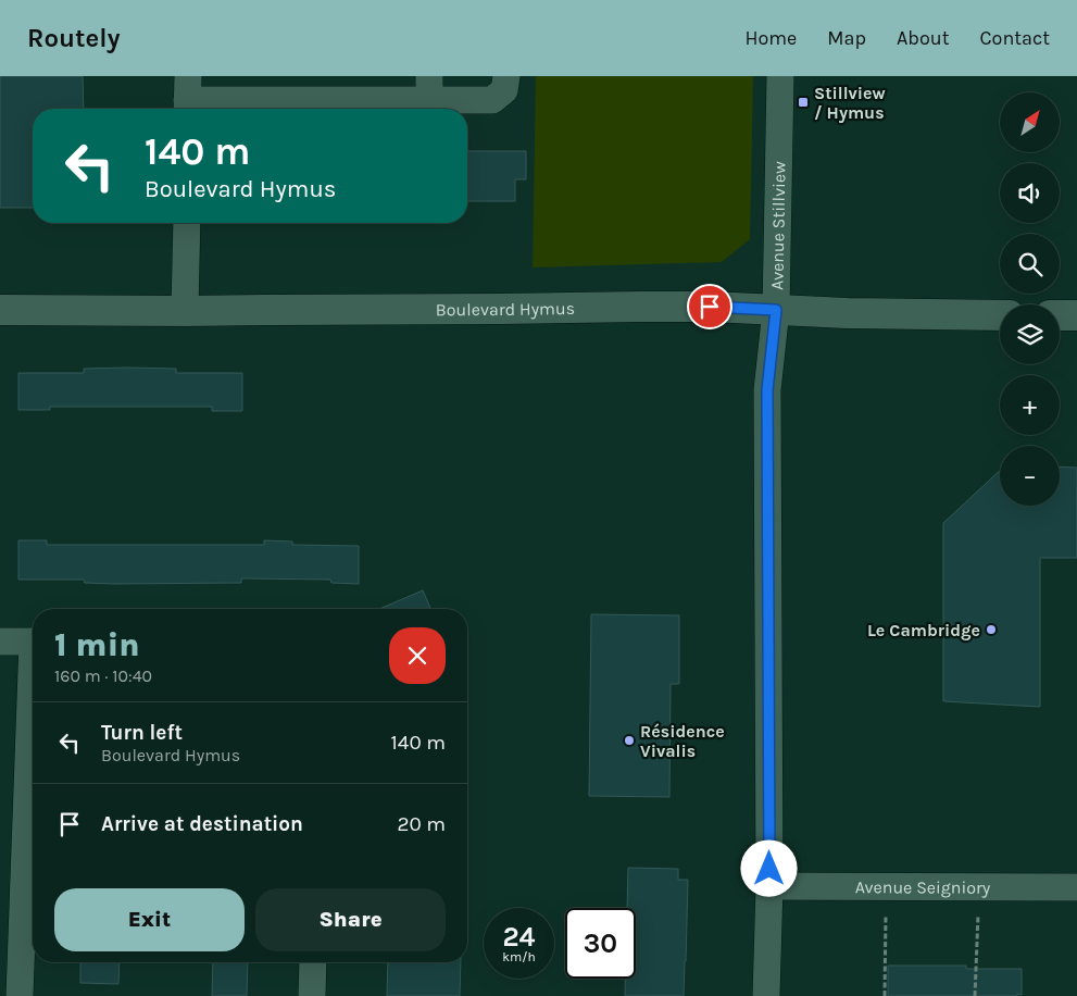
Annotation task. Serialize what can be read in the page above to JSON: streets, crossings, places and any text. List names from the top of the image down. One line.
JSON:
{"streets":{"street":["Avenue Stillview","Boulevard Hymus","Avenue Seigniory"]},"crossings":[["Avenue Stillview","Boulevard Hymus"],["Avenue Stillview","Avenue Seigniory"]],"places":{"transit":["Stillview / Hymus"],"other":["Le Cambridge","Résidence Vivalis"]},"north":"top right","page":{"header":"Routely","nav":["Home","Map","About","Contact"],"map_buttons":["+","−"],"turn":["140 m","Boulevard Hymus"],"heading":["1 min","160 m · 10:40"],"list":[{"name":"Turn left","note":"Boulevard Hymus","value":"140 m"},{"name":"Arrive at destination","value":"20 m"}],"buttons":["Exit","Share"],"speed":"24 km/h","limit":"30"}}
